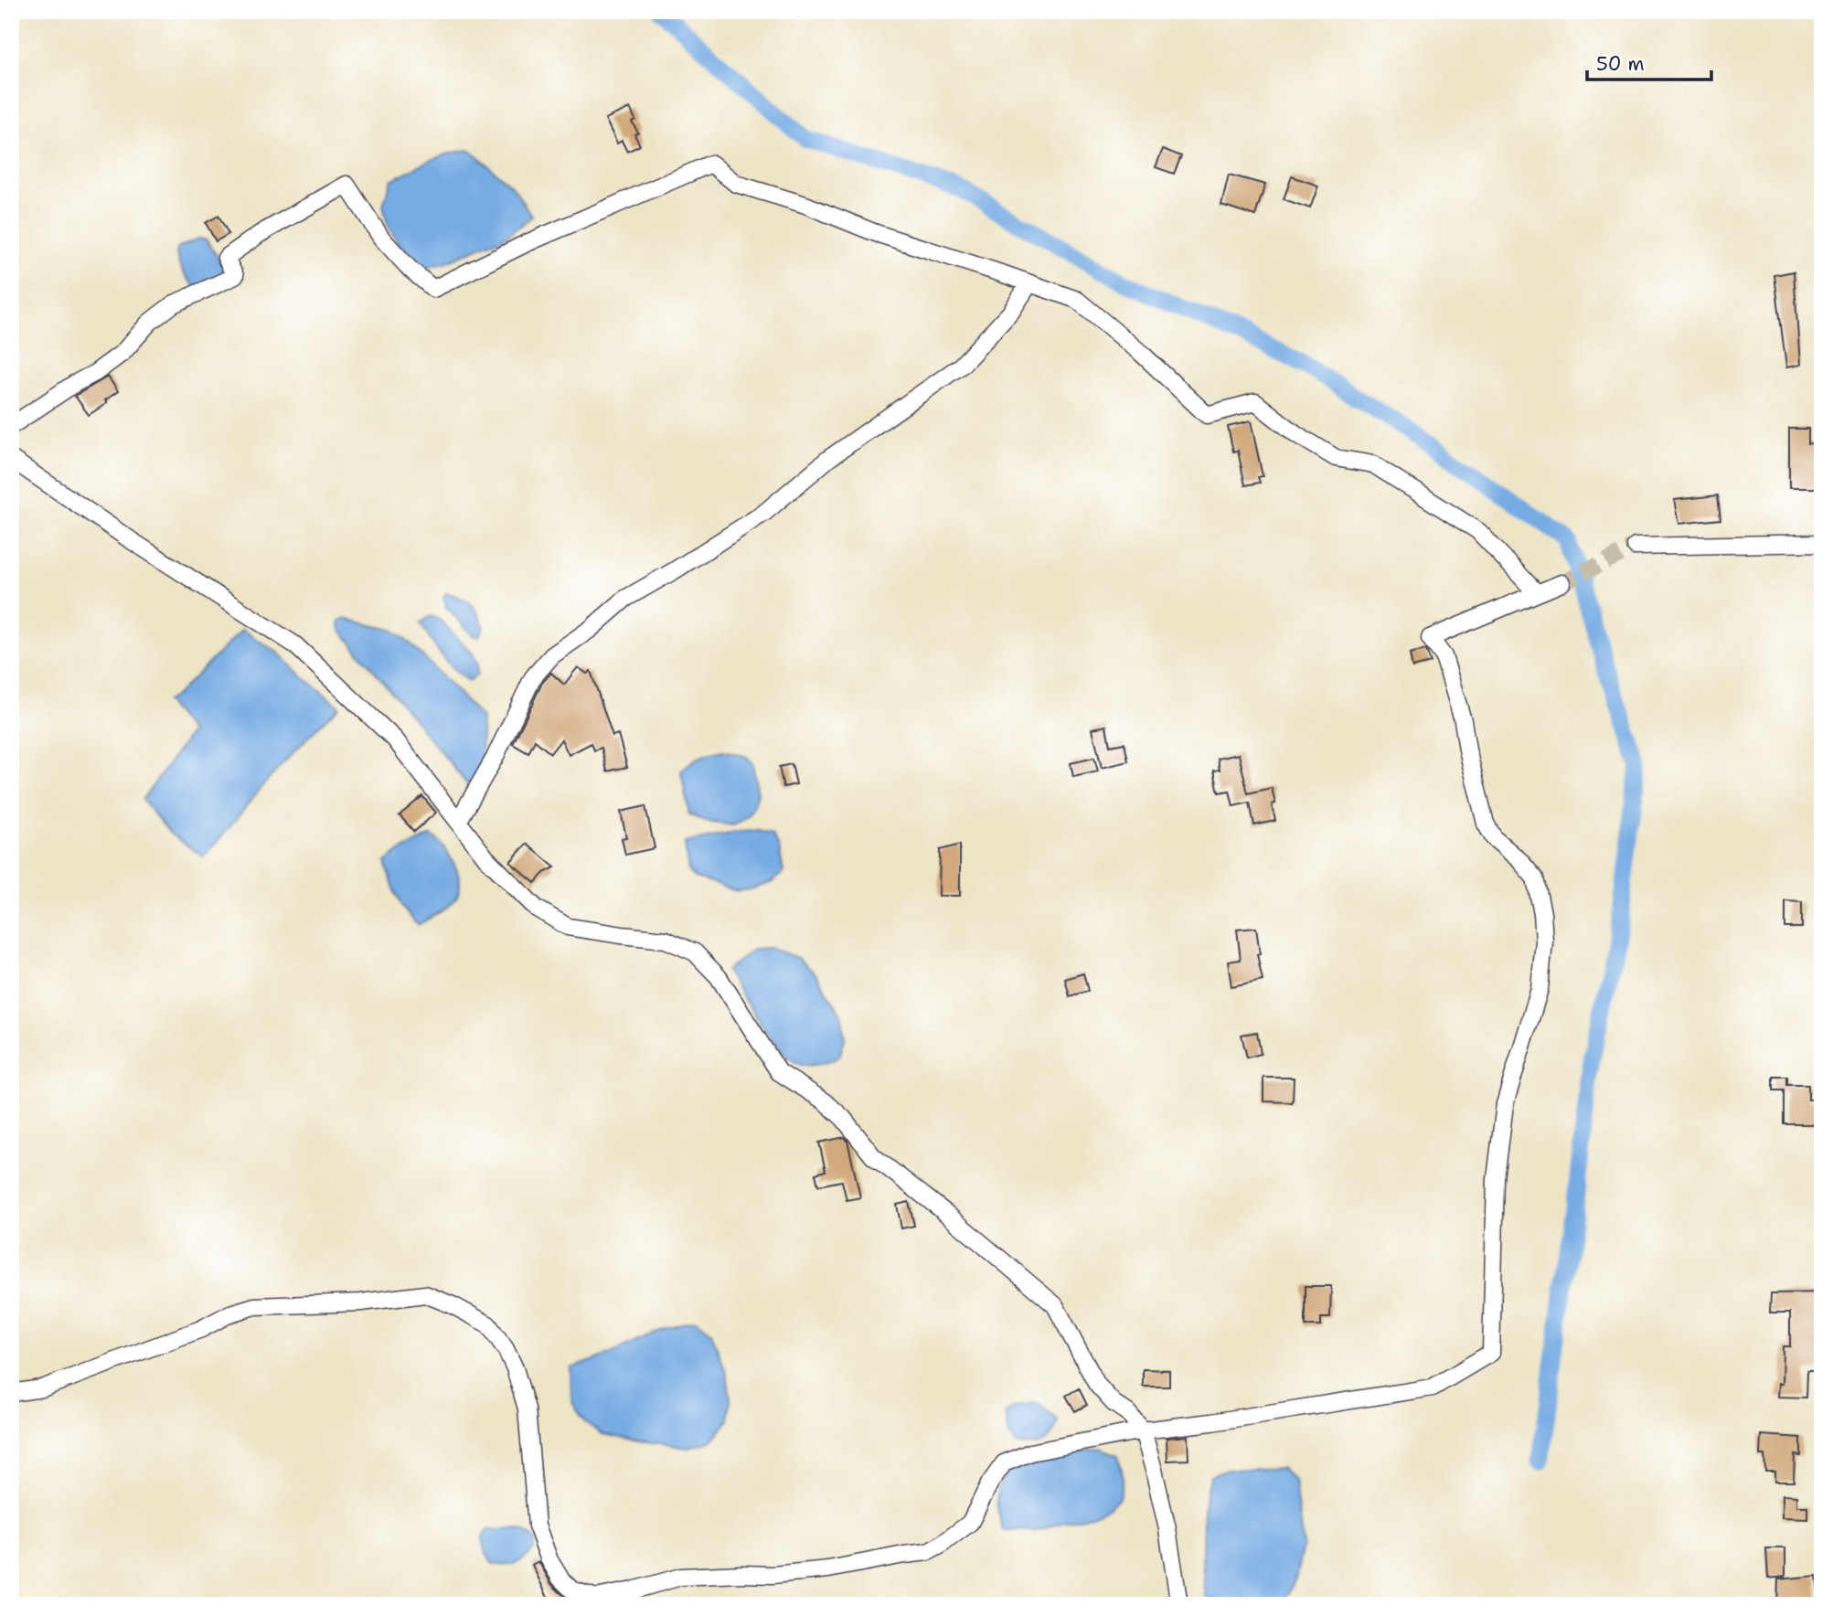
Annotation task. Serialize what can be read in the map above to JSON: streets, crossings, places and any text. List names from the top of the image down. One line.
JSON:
{"scale_bar":"50 m"}
